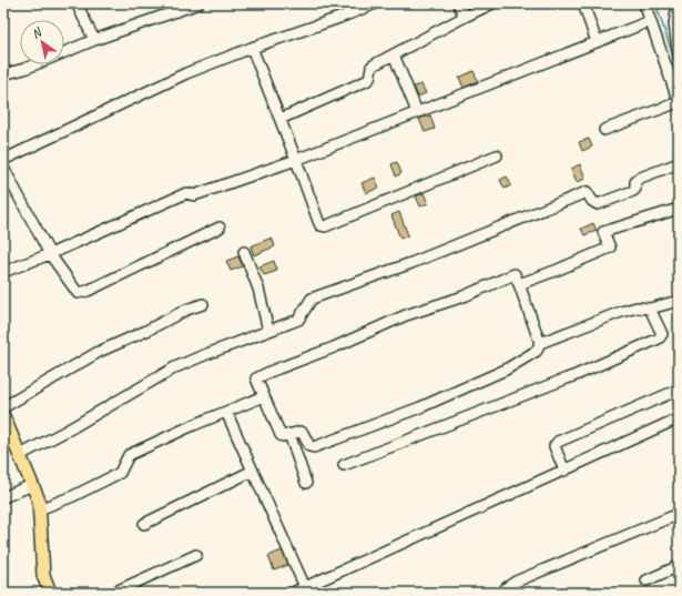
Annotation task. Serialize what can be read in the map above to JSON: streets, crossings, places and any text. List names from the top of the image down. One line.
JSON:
{"north":"top left"}
